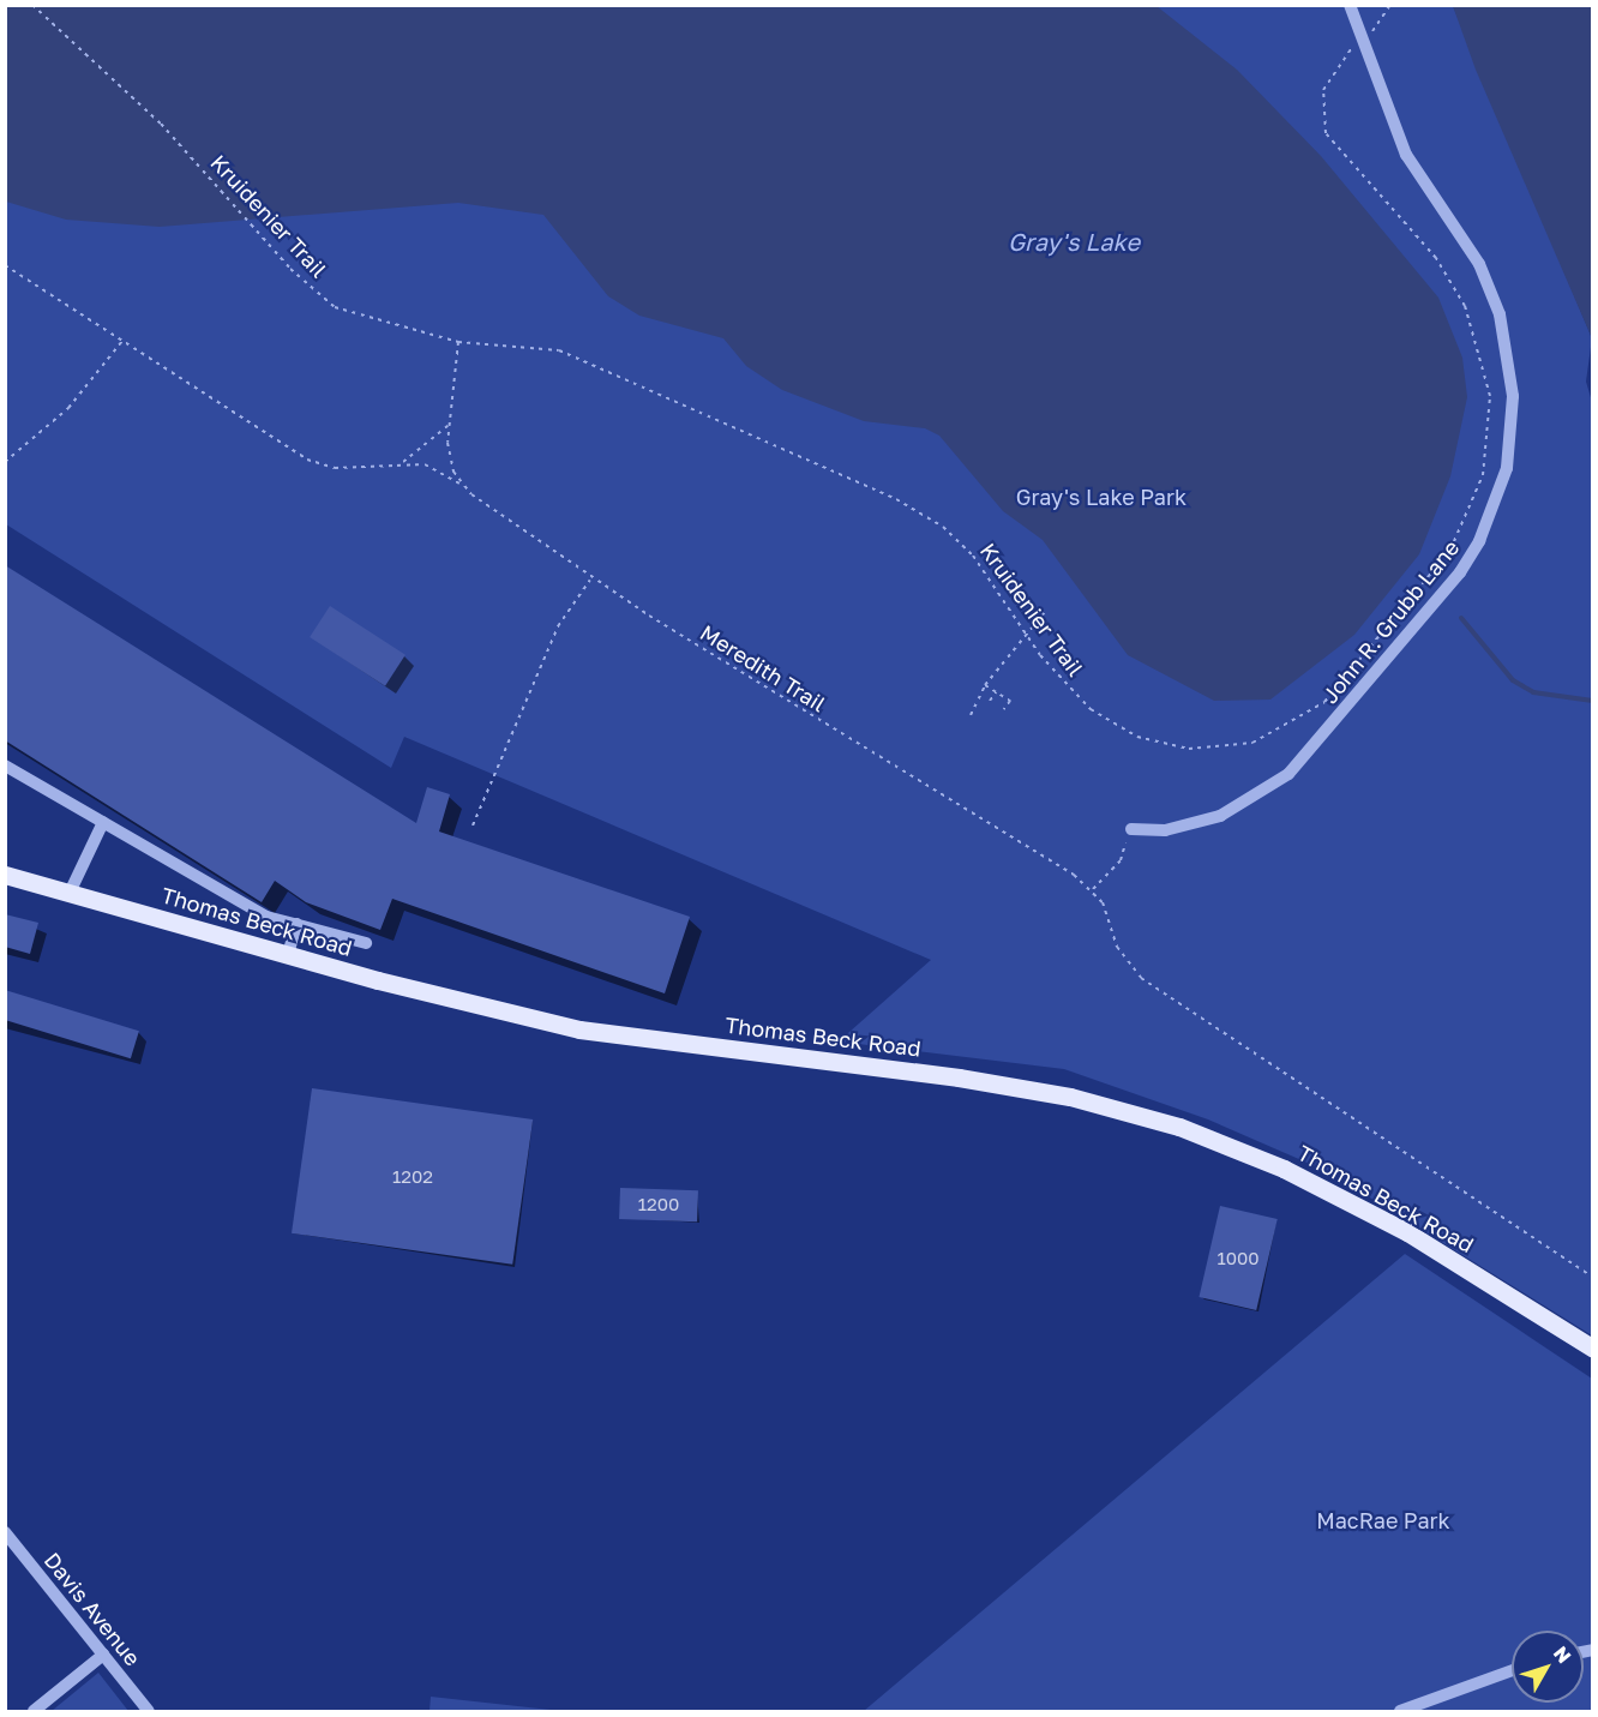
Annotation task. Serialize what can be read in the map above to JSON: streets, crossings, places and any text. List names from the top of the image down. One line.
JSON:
{"streets":{"main road":["Thomas Beck Road"],"street":["John R. Grubb Lane","Davis Avenue"],"path":["Kruidenier Trail","Meredith Trail"]},"crossings":[["Kruidenier Trail","John R. Grubb Lane"]],"water":["Gray's Lake"],"parks":["Gray's Lake Park","MacRae Park"],"house_numbers":["1202","1200","1000"],"north":"top right"}
